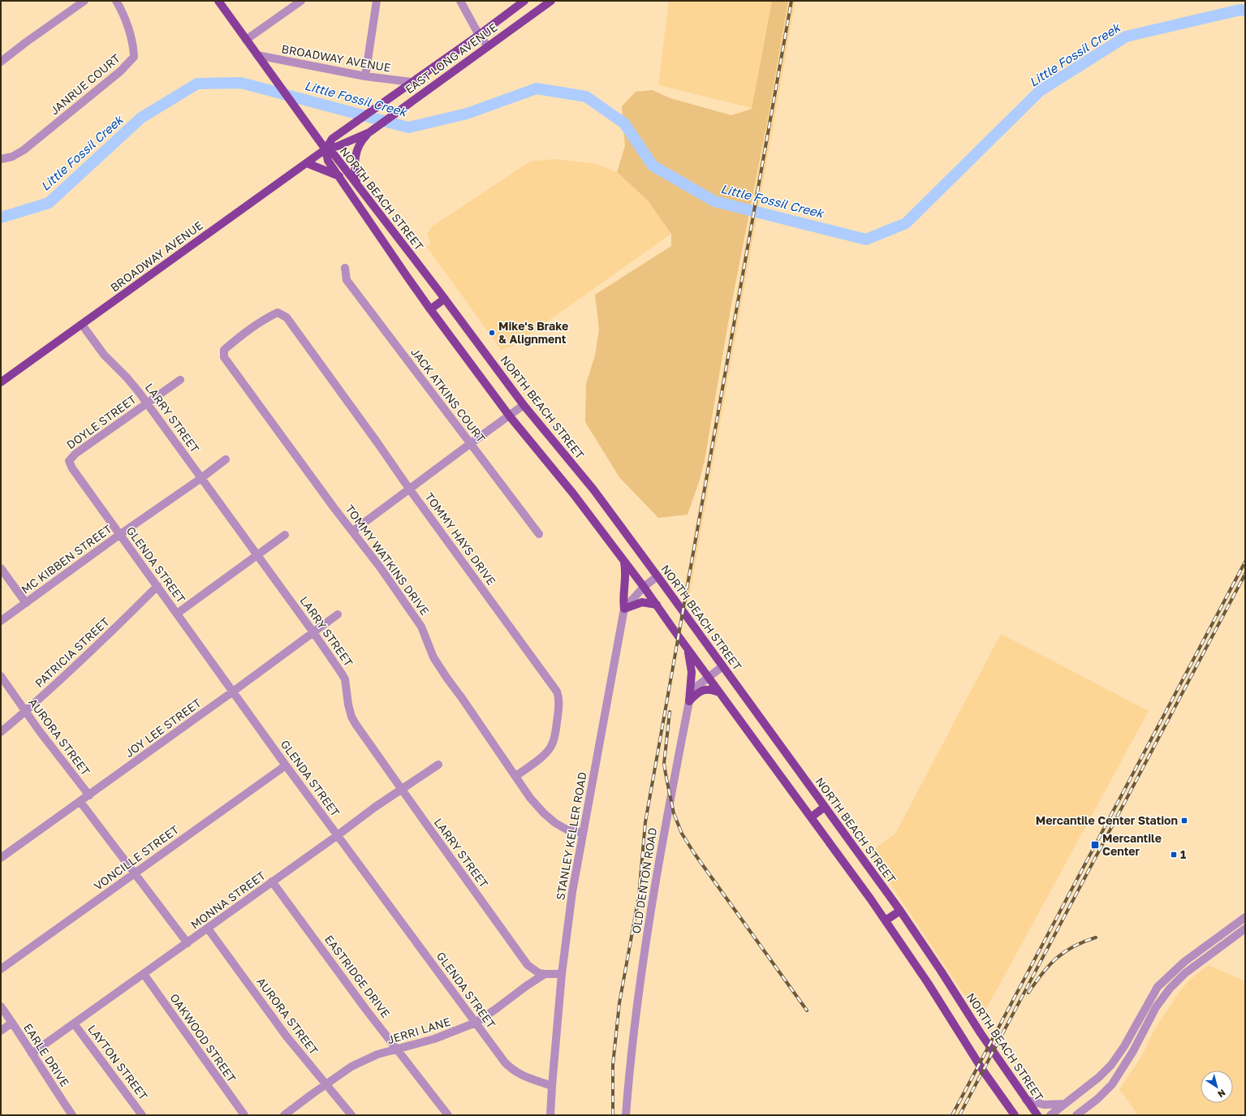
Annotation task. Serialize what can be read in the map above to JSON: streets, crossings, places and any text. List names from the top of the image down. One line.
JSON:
{"streets":{"main road":["BROADWAY AVENUE","EAST LONG AVENUE","NORTH BEACH STREET"],"street":["JANRUE COURT","JACK ATKINS COURT","LARRY STREET","DOYLE STREET","TOMMY HAYS DRIVE","MC KIBBEN STREET","TOMMY WATKINS DRIVE","GLENDA STREET","PATRICIA STREET","JOY LEE STREET","AURORA STREET","STANLEY KELLER ROAD","VONCILLE STREET","OLD DENTON ROAD","MONNA STREET","EASTRIDGE DRIVE","JERRI LANE","OAKWOOD STREET","EARLE DRIVE","LAYTON STREET"]},"crossings":[["BROADWAY AVENUE","EAST LONG AVENUE"],["BROADWAY AVENUE","NORTH BEACH STREET"],["BROADWAY AVENUE","LARRY STREET"],["EAST LONG AVENUE","NORTH BEACH STREET"],["NORTH BEACH STREET","OLD DENTON ROAD"],["LARRY STREET","DOYLE STREET"],["LARRY STREET","MC KIBBEN STREET"],["LARRY STREET","JOY LEE STREET"],["LARRY STREET","MONNA STREET"],["LARRY STREET","JERRI LANE"],["DOYLE STREET","GLENDA STREET"],["TOMMY HAYS DRIVE","TOMMY WATKINS DRIVE"],["MC KIBBEN STREET","GLENDA STREET"],["TOMMY WATKINS DRIVE","STANLEY KELLER ROAD"],["GLENDA STREET","PATRICIA STREET"],["GLENDA STREET","JOY LEE STREET"],["GLENDA STREET","STANLEY KELLER ROAD"],["GLENDA STREET","VONCILLE STREET"],["GLENDA STREET","MONNA STREET"],["GLENDA STREET","JERRI LANE"],["PATRICIA STREET","AURORA STREET"],["JOY LEE STREET","AURORA STREET"],["AURORA STREET","MONNA STREET"],["AURORA STREET","JERRI LANE"],["MONNA STREET","EASTRIDGE DRIVE"],["MONNA STREET","OAKWOOD STREET"],["MONNA STREET","EARLE DRIVE"],["MONNA STREET","LAYTON STREET"],["EASTRIDGE DRIVE","JERRI LANE"]],"water":["Little Fossil Creek"],"places":{"other":["Mike's Brake & Alignment"],"transit":["Mercantile Center Station","Mercantile Center","1"]},"north":"bottom right"}
